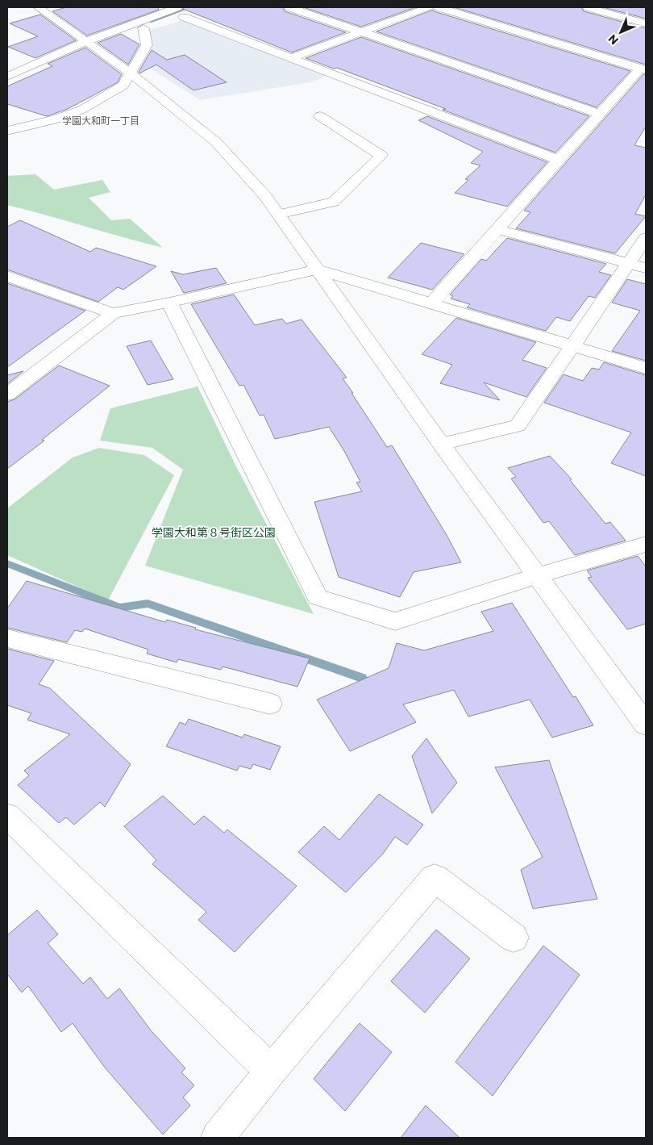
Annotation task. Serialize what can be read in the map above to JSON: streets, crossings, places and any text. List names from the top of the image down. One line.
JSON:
{"districts":["学園大和町一丁目"],"parks":["学園大和第８号街区公園"],"north":"bottom left"}
